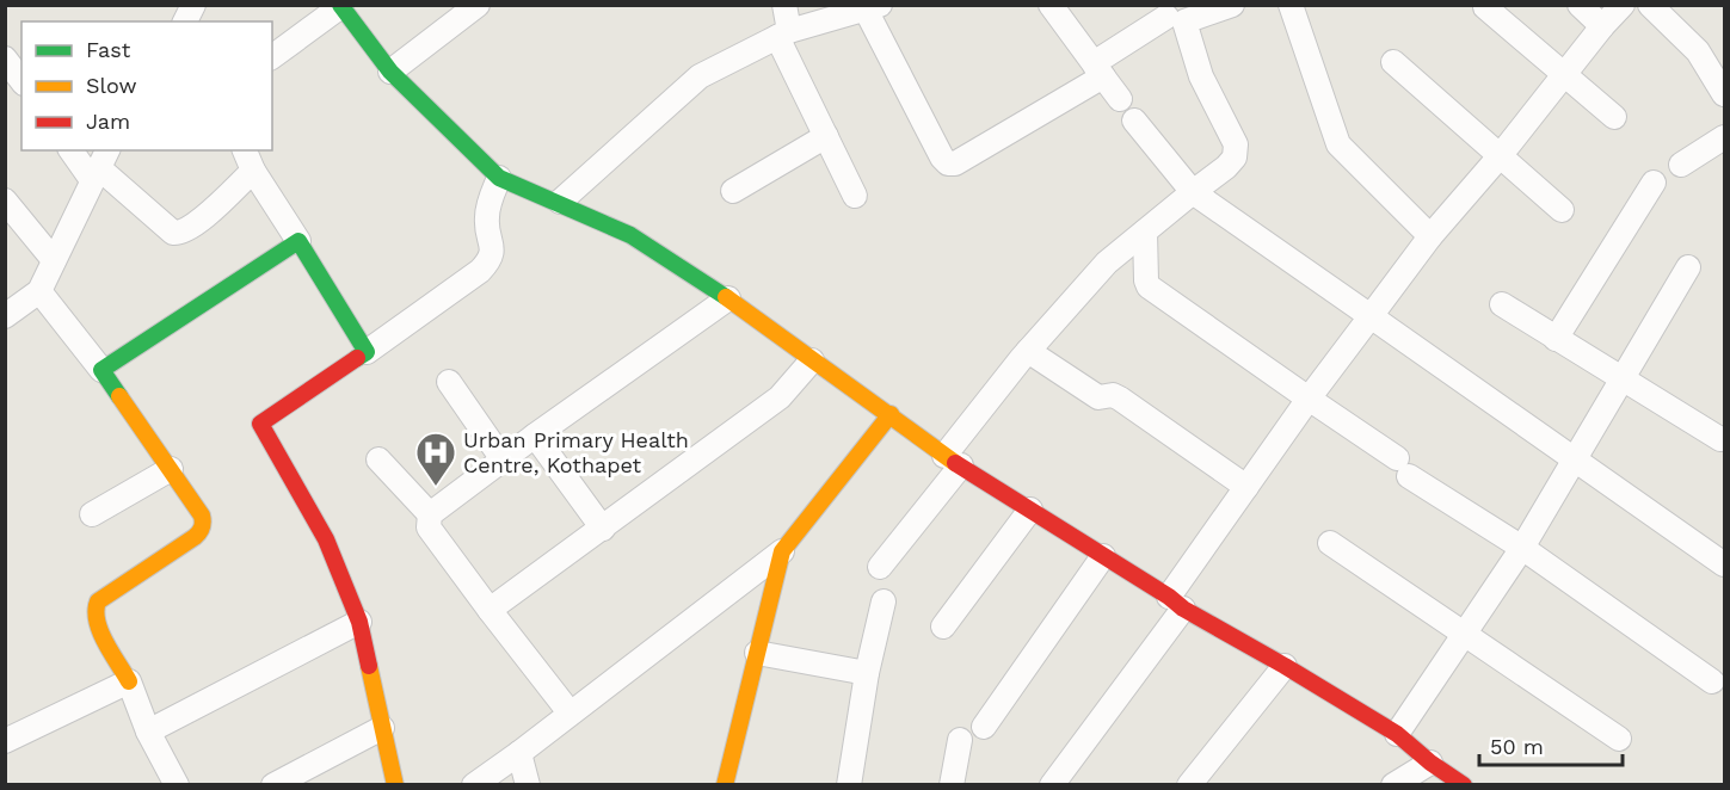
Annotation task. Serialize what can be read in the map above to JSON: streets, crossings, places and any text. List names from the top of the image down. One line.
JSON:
{"places":{"hospital":["Urban Primary Health Centre, Kothapet"]},"legend":["Fast","Slow","Jam"],"scale_bar":"50 m"}
